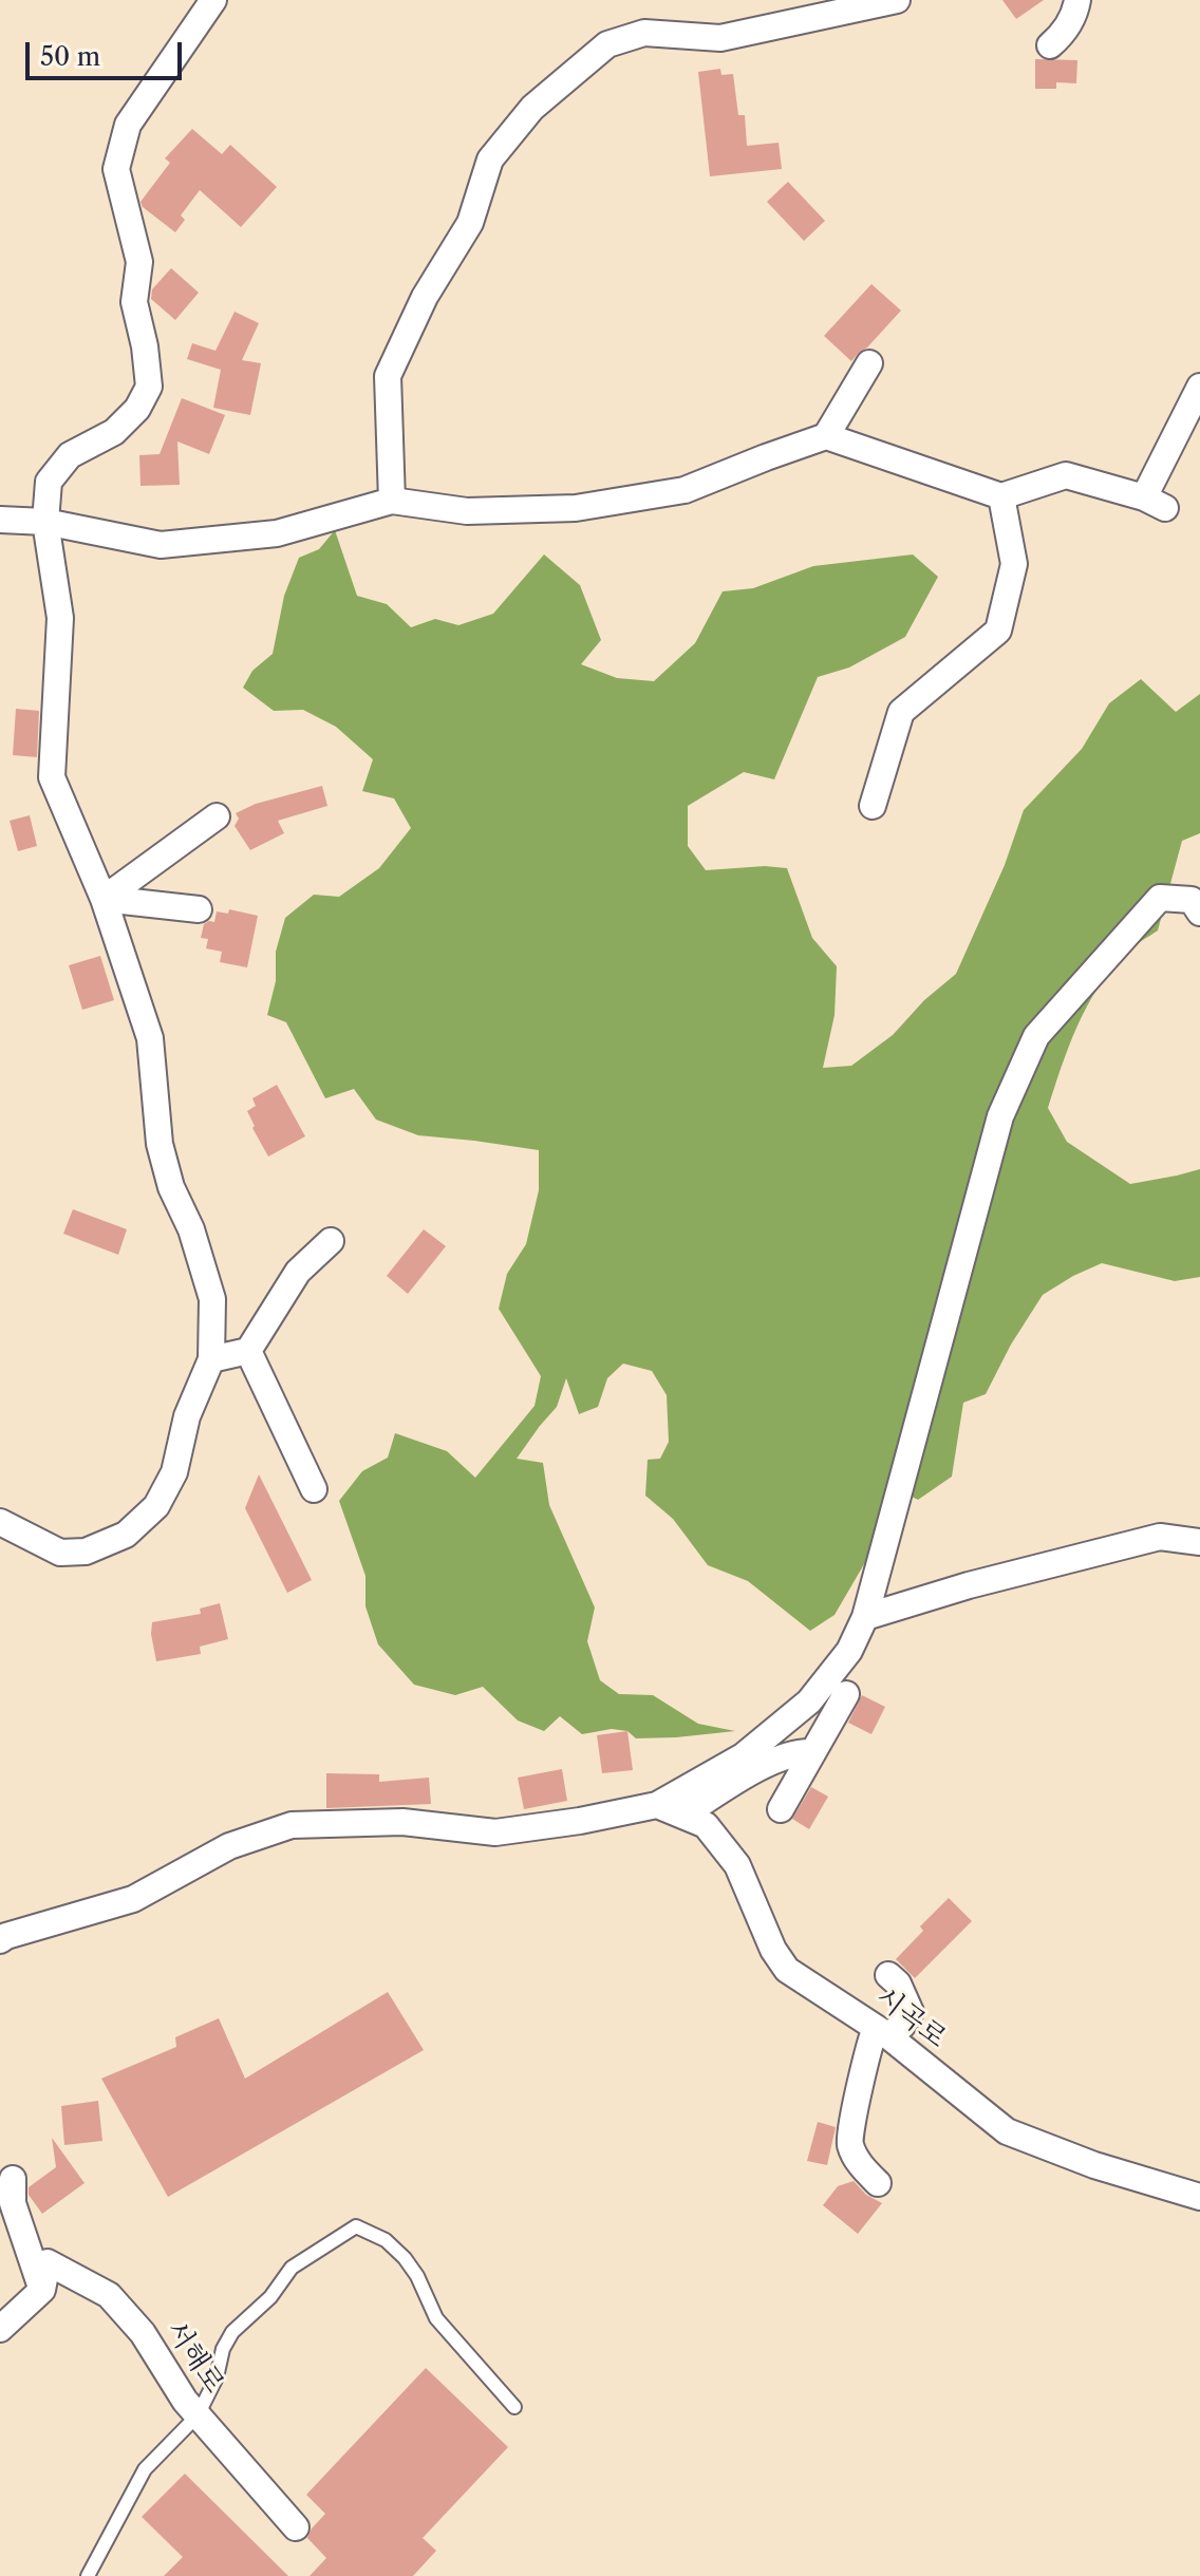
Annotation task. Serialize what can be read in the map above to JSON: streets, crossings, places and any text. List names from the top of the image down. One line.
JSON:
{"streets":{"street":["시곡로","서해로"]},"scale_bar":"50 m"}
